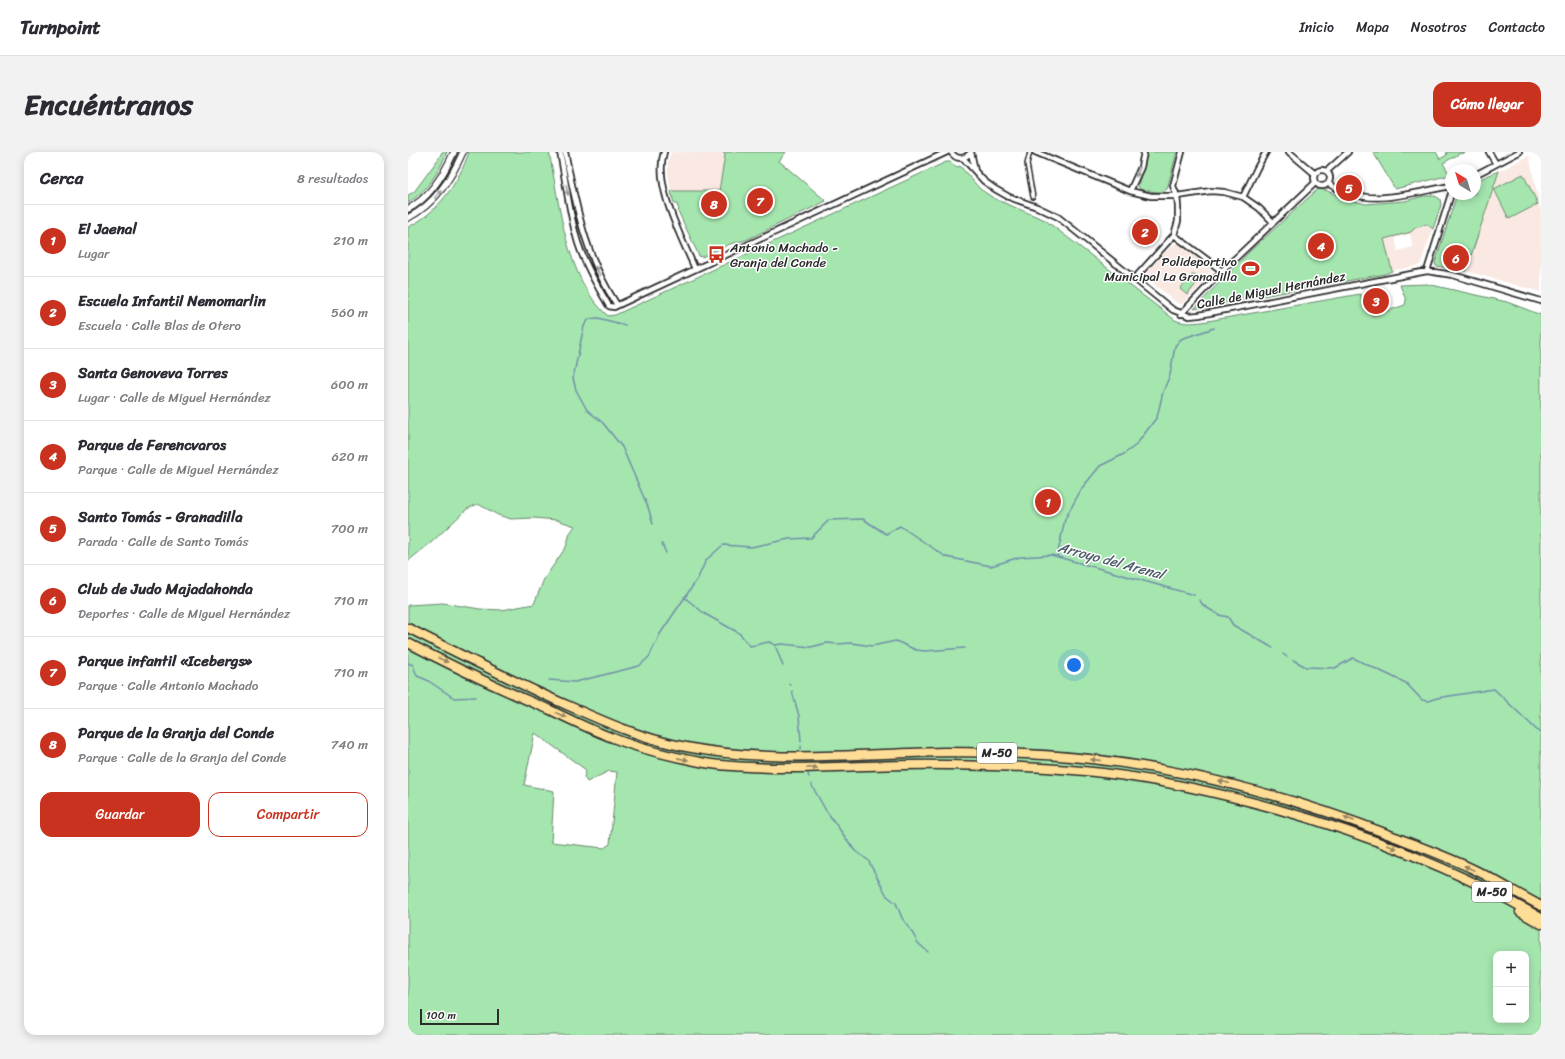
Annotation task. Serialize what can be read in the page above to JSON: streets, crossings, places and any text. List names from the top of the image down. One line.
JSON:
{"streets":{"highway":["M-50"],"street":["Calle de Miguel Hernández"]},"water":["Arroyo del Arenal"],"places":{"bus stop":["Antonio Machado - Granja del Conde"],"sports":["Polideportivo Municipal La Granadilla"]},"scale_bar":"100 m","north":"top left","page":{"header":"Turnpoint","nav":["Inicio","Mapa","Nosotros","Contacto"],"title":"Encuéntranos","buttons":["Cómo llegar",["Guardar","Compartir"]],"heading":["Cerca","8 resultados"],"pins":["5","7","8","2","4","6","3","1"],"list":[{"mark":"1","name":"El Jaenal","note":"Lugar","value":"210 m"},{"mark":"2","name":"Escuela Infantil Nemomarlin","note":"Escuela · Calle Blas de Otero","value":"560 m"},{"mark":"3","name":"Santa Genoveva Torres","note":"Lugar · Calle de Miguel Hernández","value":"600 m"},{"mark":"4","name":"Parque de Ferencvaros","note":"Parque · Calle de Miguel Hernández","value":"620 m"},{"mark":"5","name":"Santo Tomás - Granadilla","note":"Parada · Calle de Santo Tomás","value":"700 m"},{"mark":"6","name":"Club de Judo Majadahonda","note":"Deportes · Calle de Miguel Hernández","value":"710 m"},{"mark":"7","name":"Parque infantil «Icebergs»","note":"Parque · Calle Antonio Machado","value":"710 m"},{"mark":"8","name":"Parque de la Granja del Conde","note":"Parque · Calle de la Granja del Conde","value":"740 m"}],"map_buttons":["+","−"],"scale":"100 m"}}
